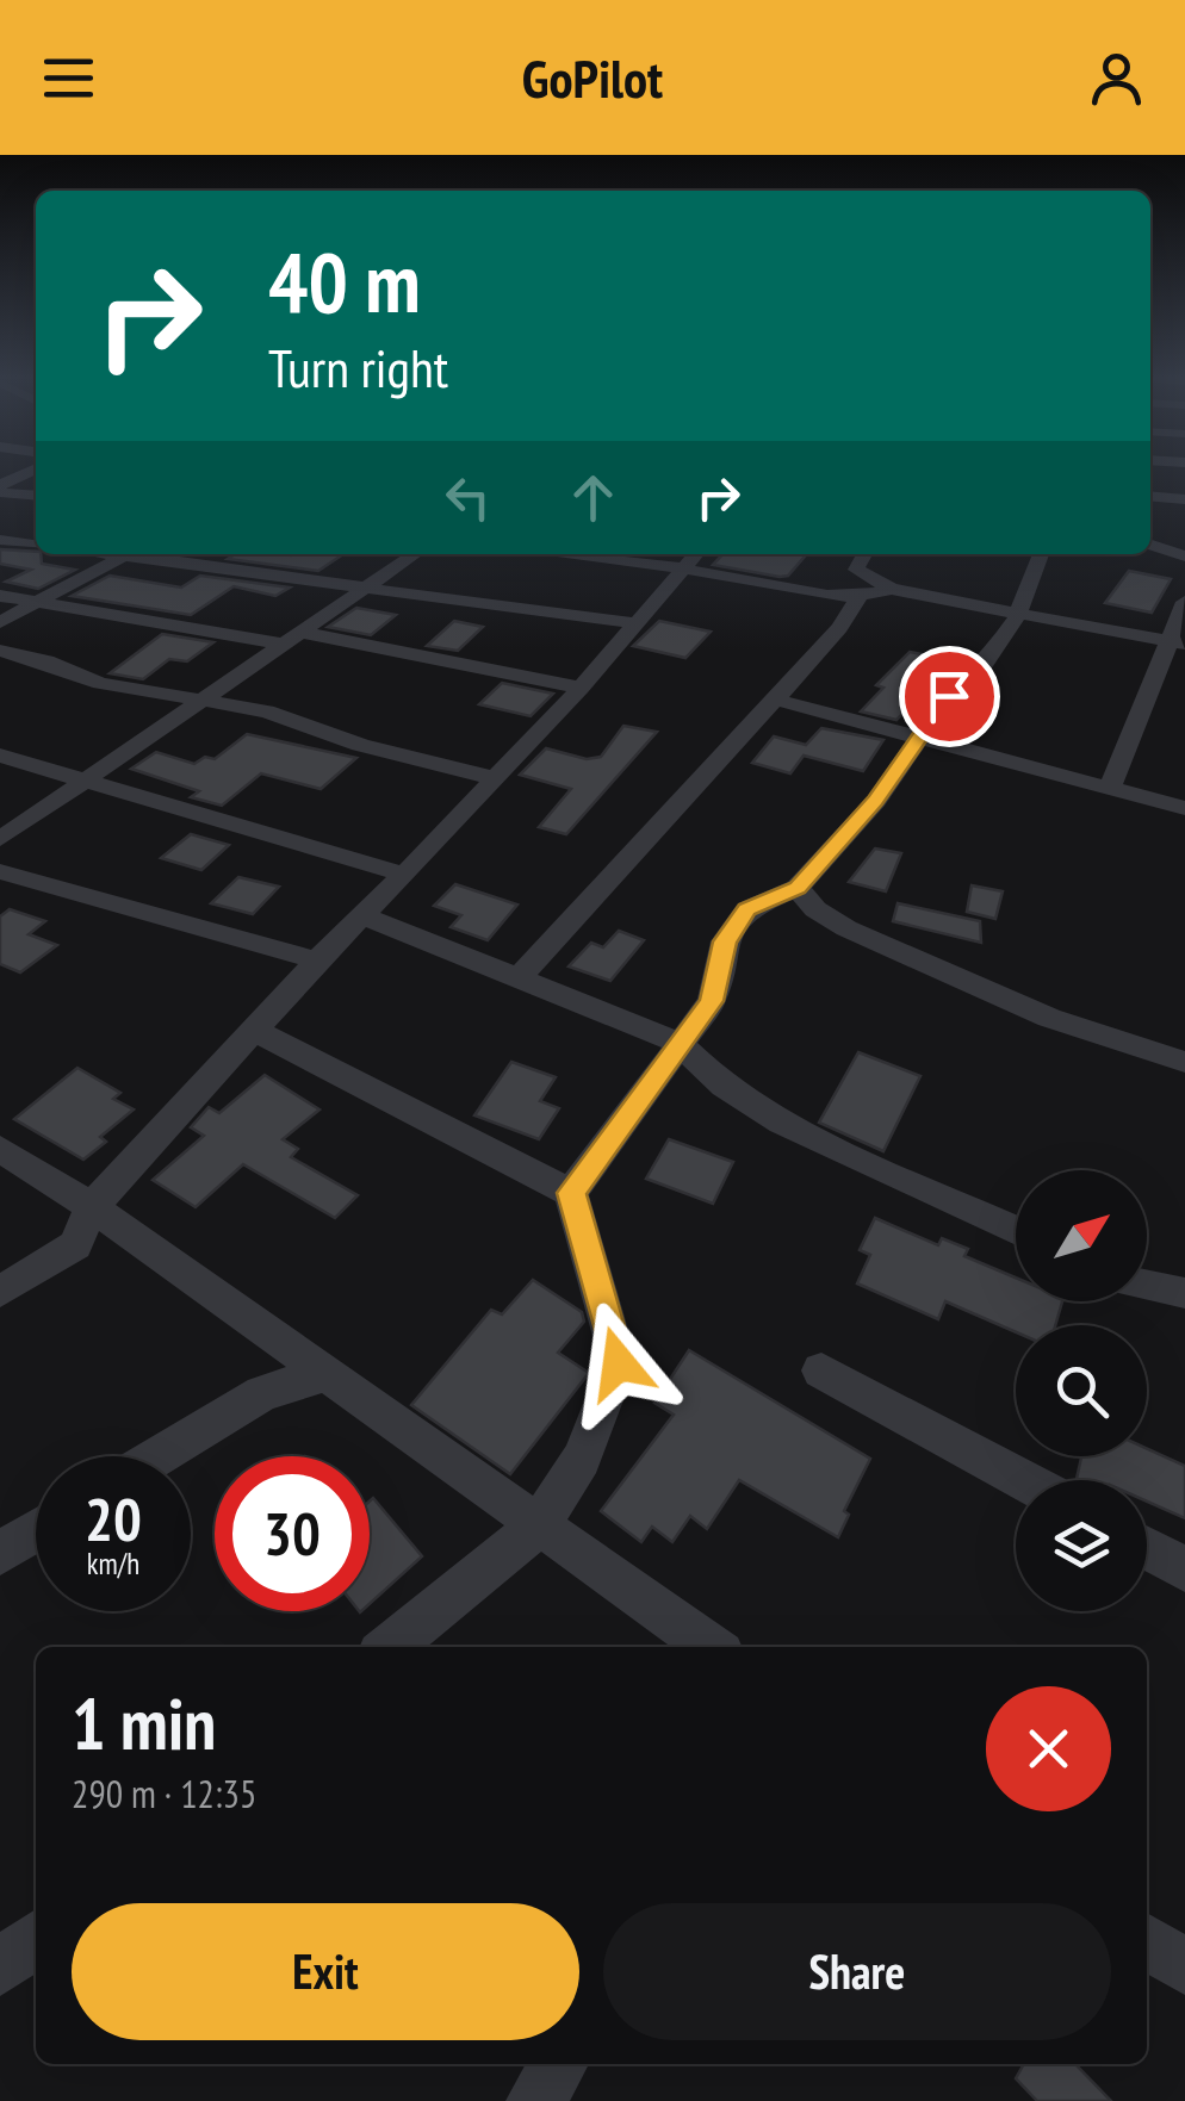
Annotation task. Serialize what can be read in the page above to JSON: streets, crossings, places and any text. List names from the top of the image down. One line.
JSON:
{"north":"top right","page":{"header":"GoPilot","turn":["40 m","Turn right"],"speed":"20 km/h","limit":"30","heading":["1 min","290 m · 12:35"],"buttons":["Exit","Share"]}}
